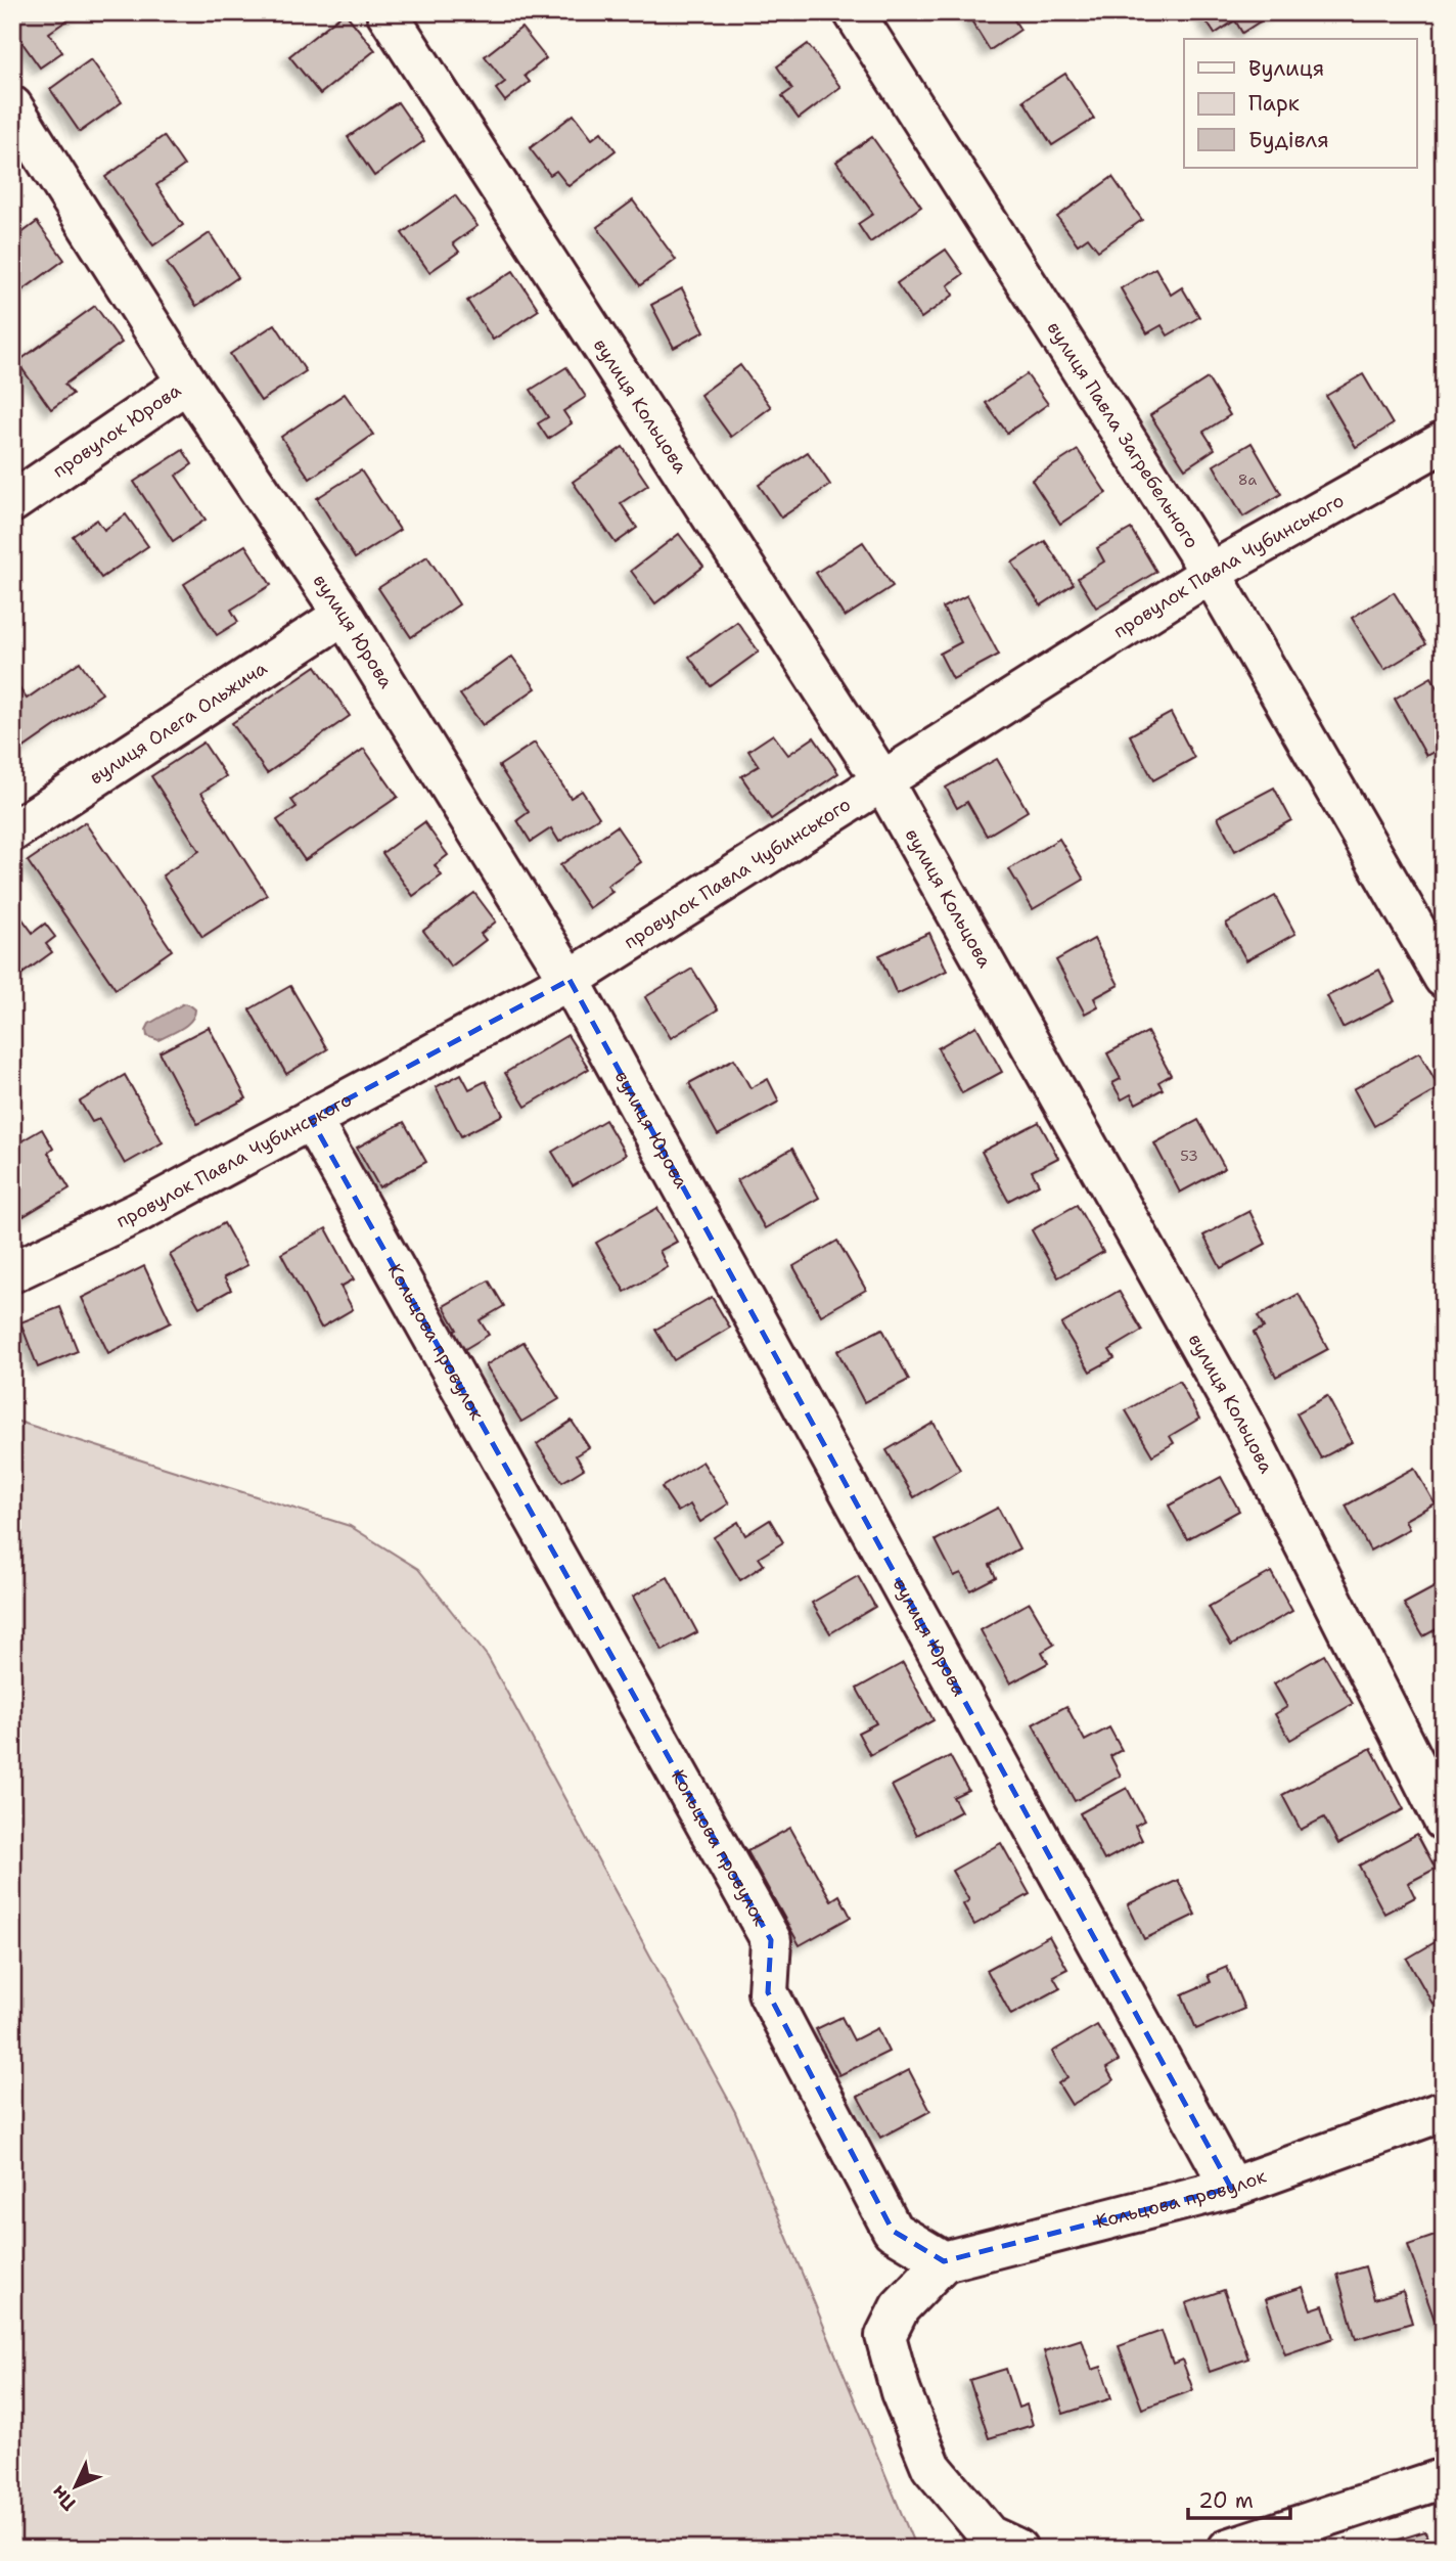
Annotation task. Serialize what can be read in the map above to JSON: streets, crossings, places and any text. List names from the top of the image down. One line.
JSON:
{"streets":{"street":["вулиця Кольцова","провулок Юрова","вулиця Павла Загребельного","провулок Павла Чубинського","вулиця Юрова","вулиця Олега Ольжича","Кольцова провулок"]},"crossings":[["вулиця Кольцова","провулок Павла Чубинського"],["провулок Юрова","вулиця Юрова"],["вулиця Павла Загребельного","провулок Павла Чубинського"],["провулок Павла Чубинського","вулиця Юрова"],["провулок Павла Чубинського","Кольцова провулок"],["вулиця Юрова","вулиця Олега Ольжича"],["вулиця Юрова","Кольцова провулок"]],"house_numbers":["8а","53"],"legend":["Вулиця","Парк","Будівля"],"scale_bar":"20 m","north":"bottom left"}
